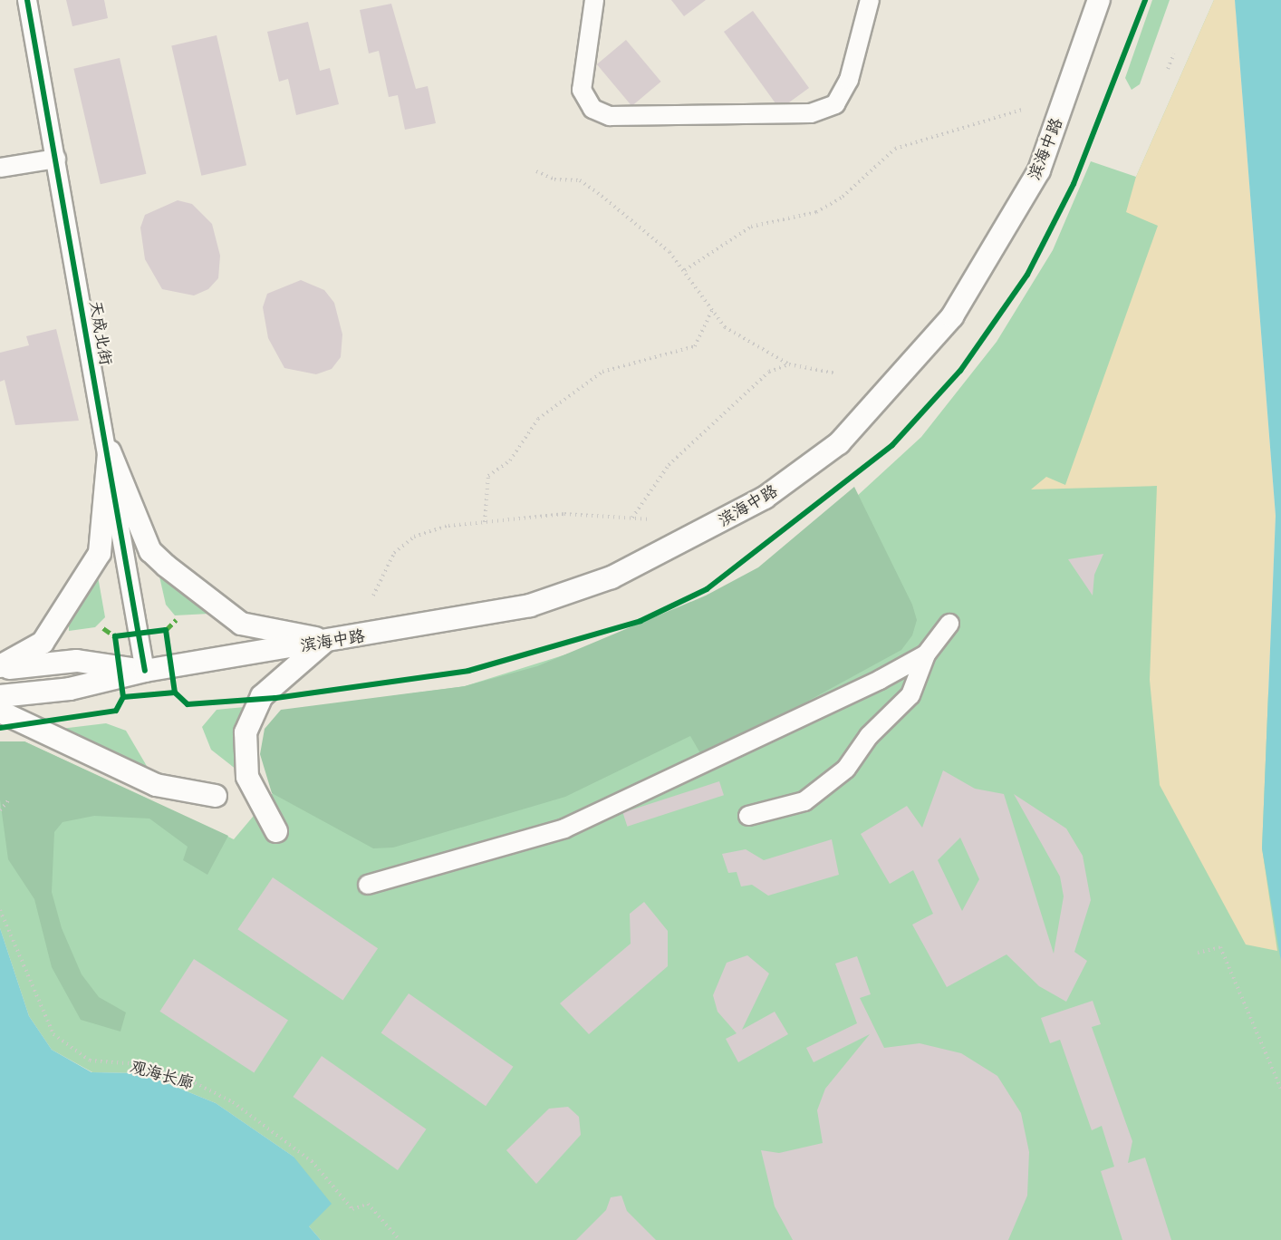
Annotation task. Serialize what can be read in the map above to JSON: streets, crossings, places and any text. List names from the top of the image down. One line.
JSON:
{"streets":{"main road":["滨海中路"],"street":["天成北街"],"path":["观海长廊"]},"crossings":[["滨海中路","天成北街"]]}
